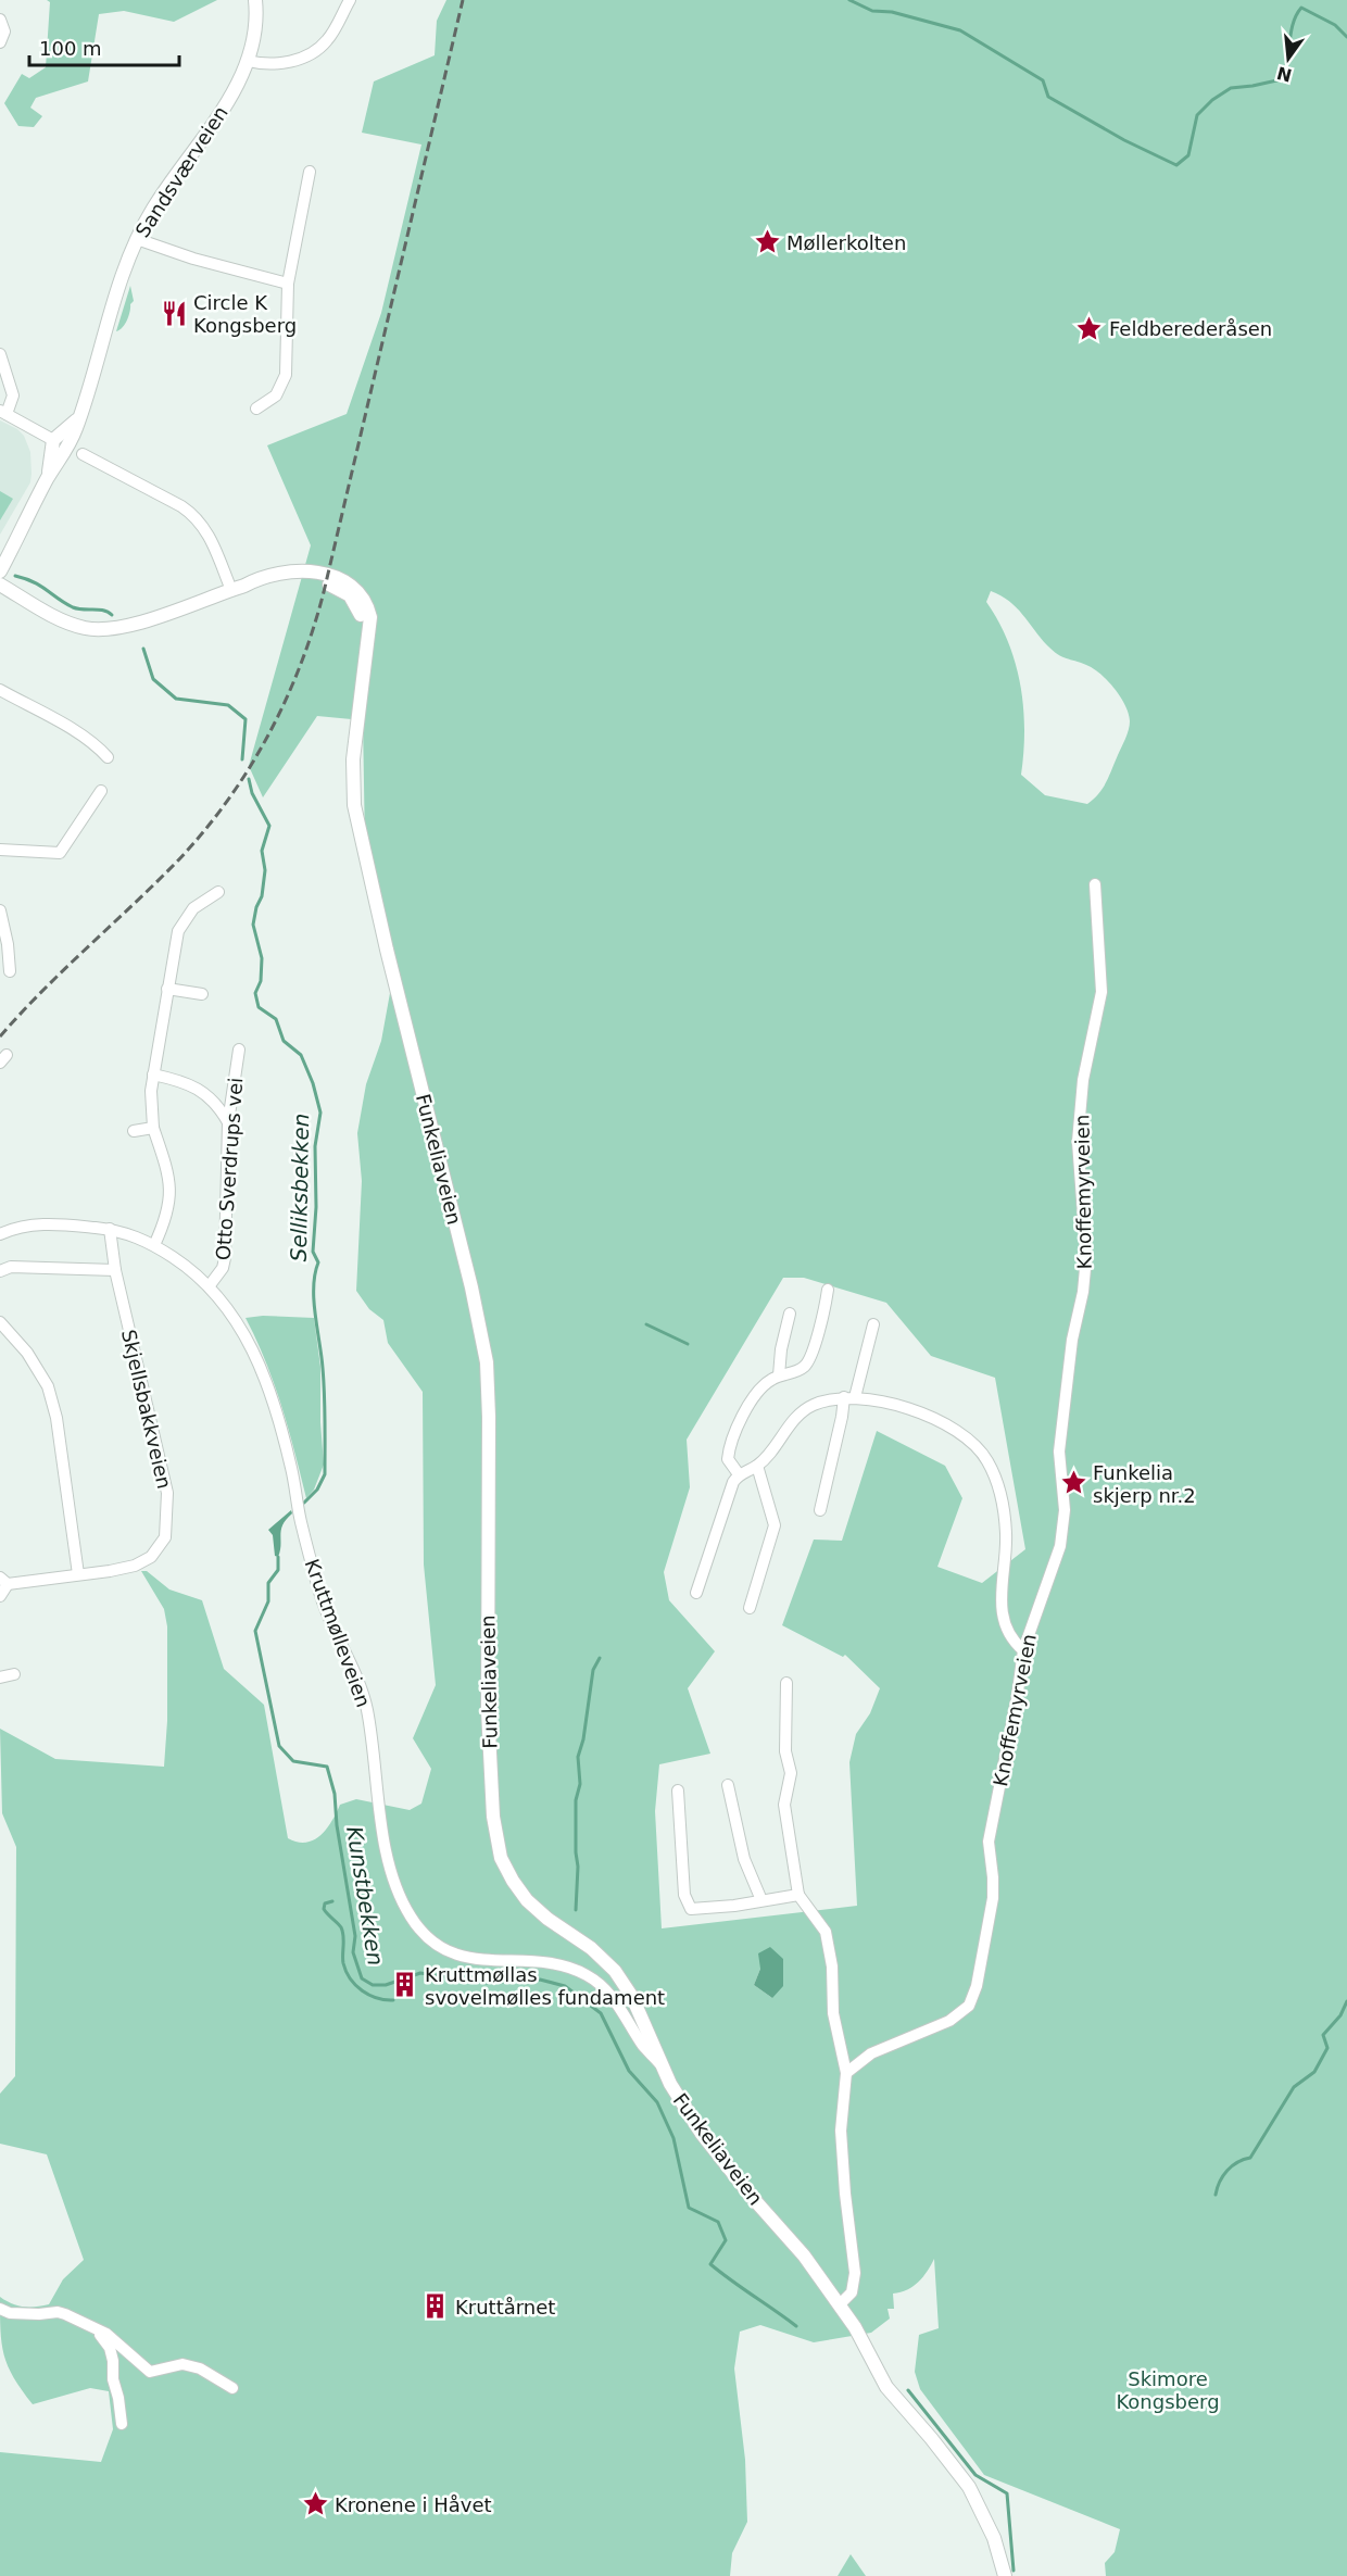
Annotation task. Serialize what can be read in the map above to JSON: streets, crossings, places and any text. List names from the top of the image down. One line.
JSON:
{"streets":{"street":["Sandsværveien","Funkeliaveien","Otto Sverdrups vei","Knoffemyrveien","Skjellsbakkveien","Kruttmølleveien"]},"crossings":[["Funkeliaveien","Kruttmølleveien"],["Otto Sverdrups vei","Kruttmølleveien"],["Skjellsbakkveien","Kruttmølleveien"]],"water":["Selliksbekken","Kunstbekken"],"parks":["Skimore Kongsberg"],"places":{"place":["Møllerkolten","Feldberederåsen","Funkelia skjerp nr.2","Kronene i Håvet"],"restaurant":["Circle K Kongsberg"],"building":["Kruttmøllas svovelmølles fundament","Kruttårnet"]},"scale_bar":"100 m","north":"bottom"}
